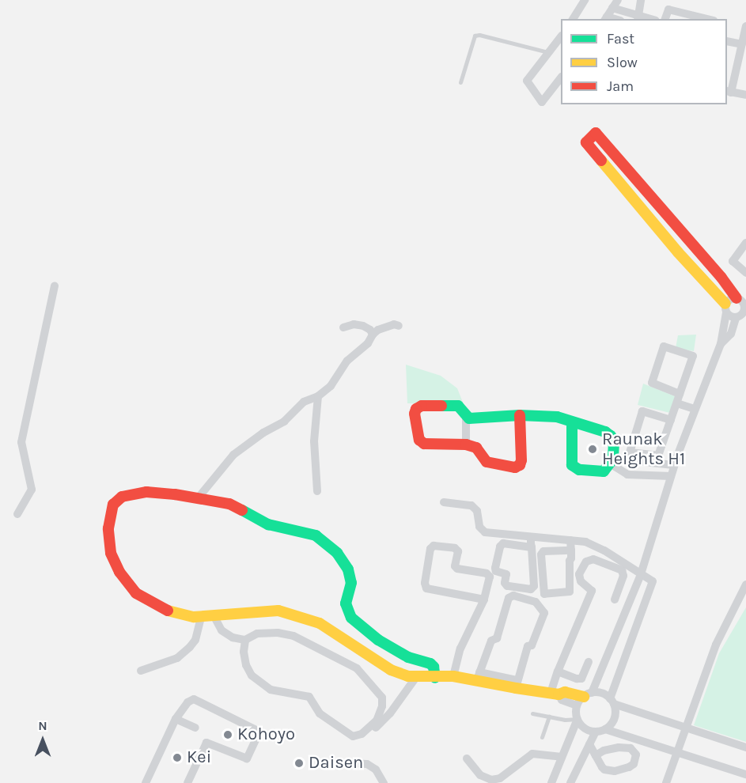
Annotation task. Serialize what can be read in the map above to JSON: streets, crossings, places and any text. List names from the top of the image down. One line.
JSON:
{"places":["Raunak Heights H1","Kohoyo","Kei","Daisen"],"legend":["Fast","Slow","Jam"],"north":"top"}
